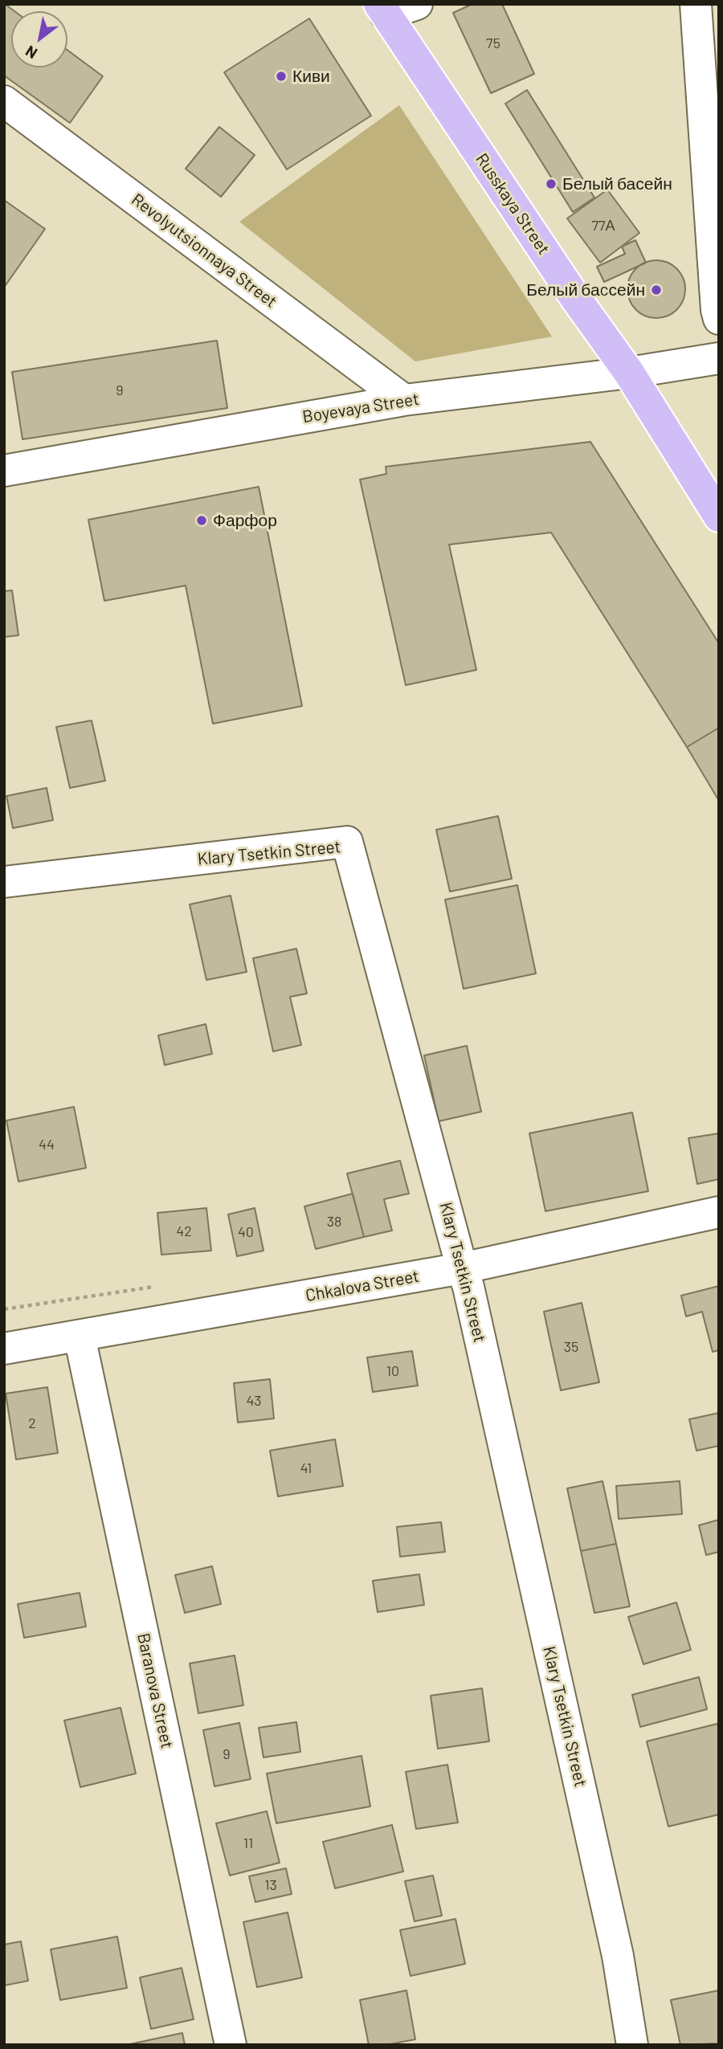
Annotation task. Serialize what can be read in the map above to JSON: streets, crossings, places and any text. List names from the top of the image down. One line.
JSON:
{"streets":{"main road":["Russkaya Street"],"street":["Revolyutsionnaya Street","Boyevaya Street","Klary Tsetkin Street","Chkalova Street","Baranova Street"]},"crossings":[["Russkaya Street","Boyevaya Street"],["Revolyutsionnaya Street","Boyevaya Street"],["Klary Tsetkin Street","Chkalova Street"],["Chkalova Street","Baranova Street"]],"places":["Киви","Белый басейн","Белый баcсейн","Фарфор"],"house_numbers":["75","77А","9","44","38","42","40","35","10","43","2","41","9","11","13"],"north":"bottom left"}
